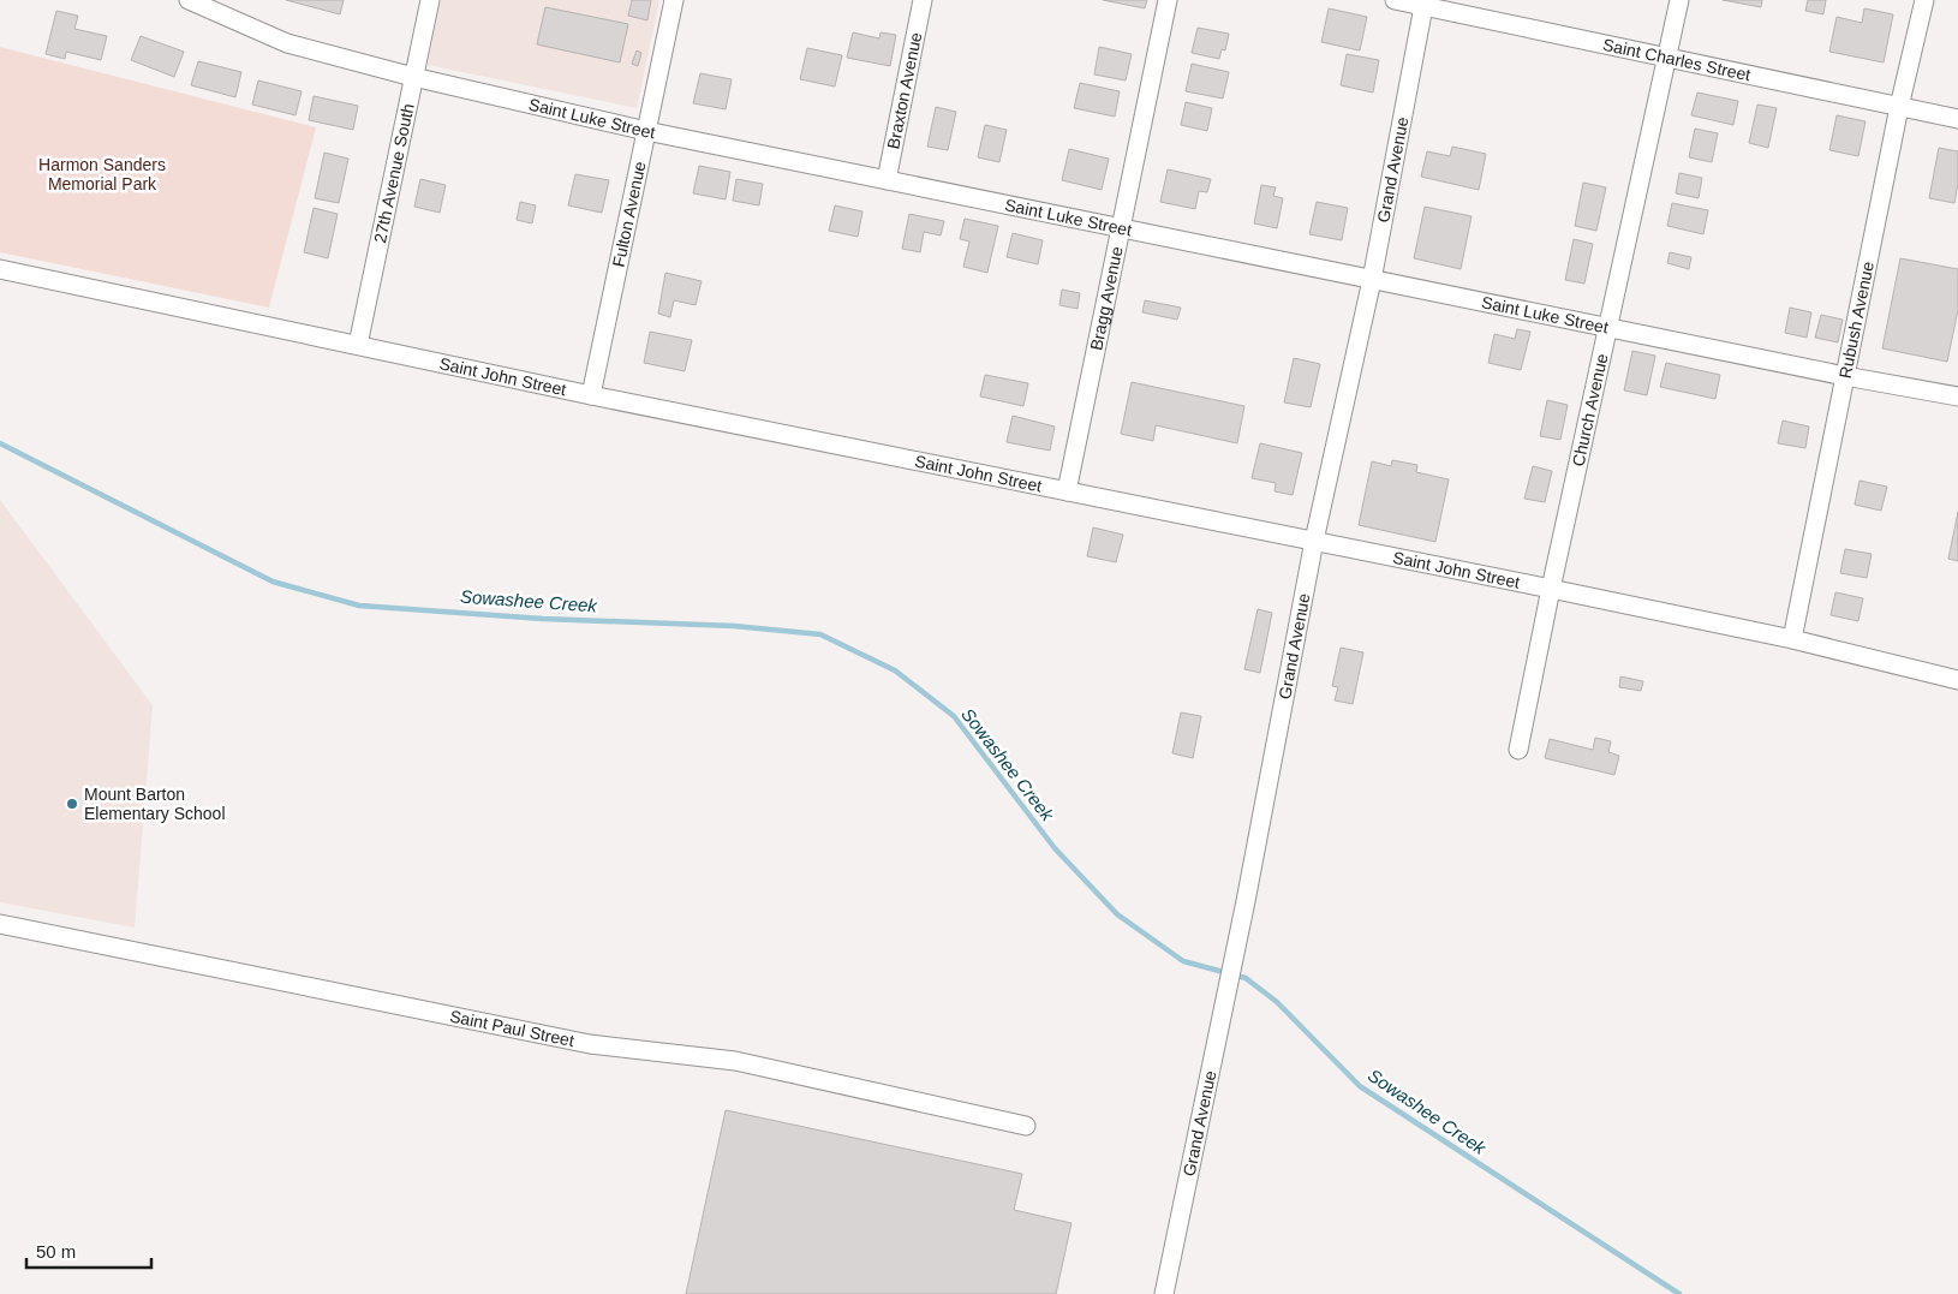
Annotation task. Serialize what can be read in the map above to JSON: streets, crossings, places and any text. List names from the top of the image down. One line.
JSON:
{"streets":{"street":["Saint Charles Street","Braxton Avenue","Saint Luke Street","Grand Avenue","27th Avenue South","Fulton Avenue","Bragg Avenue","Rubush Avenue","Saint John Street","Church Avenue","Saint Paul Street"]},"crossings":[["Saint Charles Street","Grand Avenue"],["Saint Charles Street","Rubush Avenue"],["Saint Charles Street","Church Avenue"],["Braxton Avenue","Saint Luke Street"],["Saint Luke Street","Grand Avenue"],["Saint Luke Street","27th Avenue South"],["Saint Luke Street","Fulton Avenue"],["Saint Luke Street","Bragg Avenue"],["Saint Luke Street","Rubush Avenue"],["Saint Luke Street","Church Avenue"],["Grand Avenue","Saint John Street"],["27th Avenue South","Saint John Street"],["Fulton Avenue","Saint John Street"],["Bragg Avenue","Saint John Street"],["Rubush Avenue","Saint John Street"],["Saint John Street","Church Avenue"]],"water":["Sowashee Creek"],"parks":["Harmon Sanders Memorial Park"],"places":["Mount Barton Elementary School"],"scale_bar":"50 m"}
